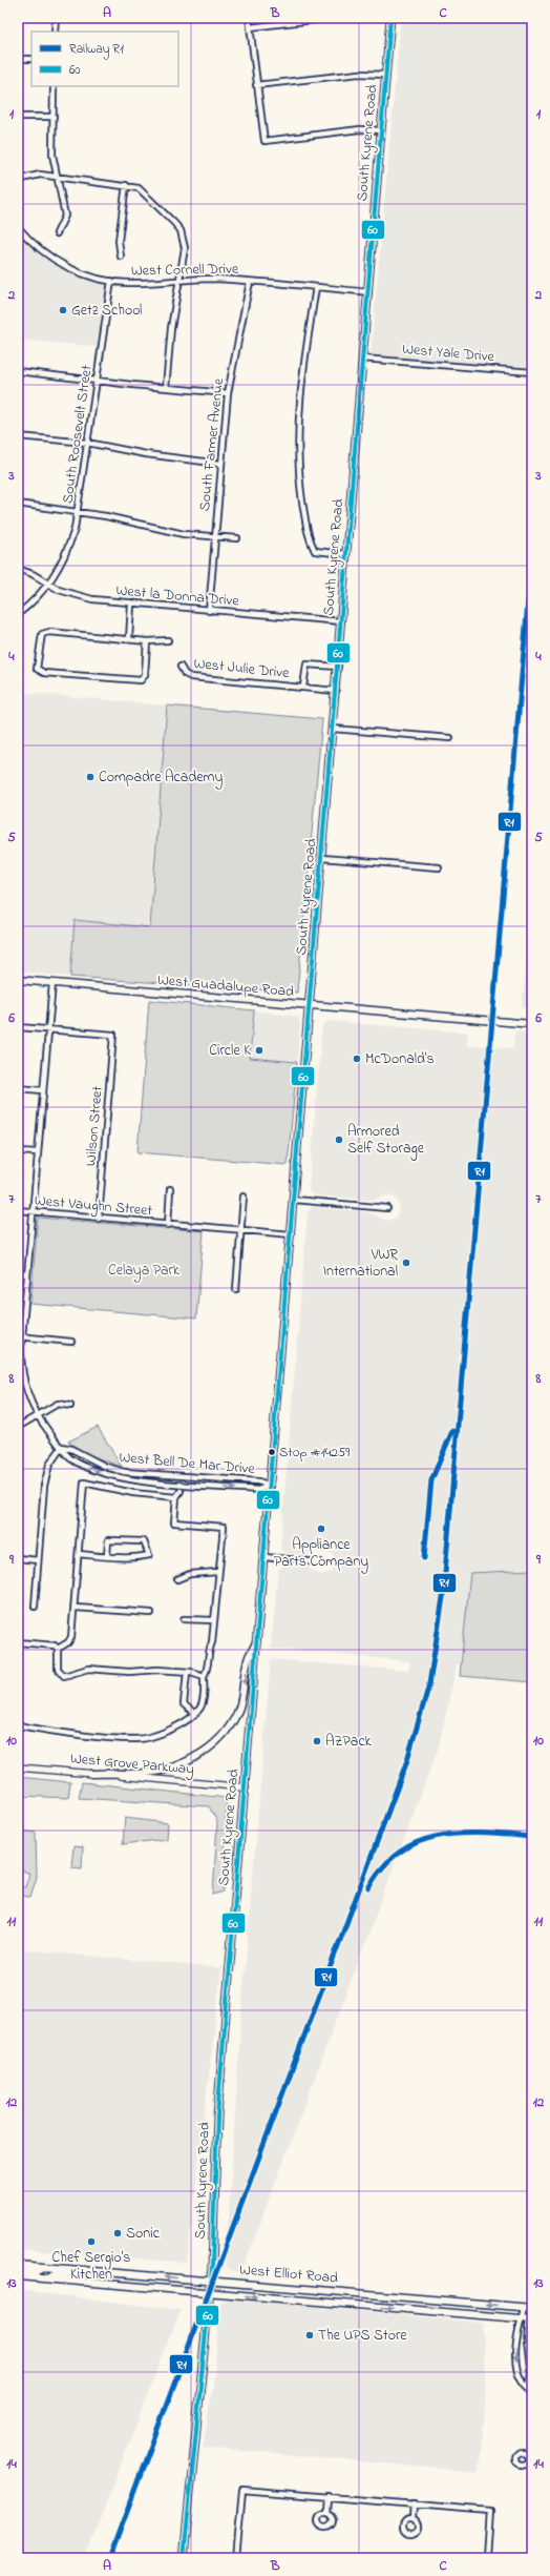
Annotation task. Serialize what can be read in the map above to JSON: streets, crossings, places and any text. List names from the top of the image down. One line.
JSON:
{"streets":{"main road":["South Kyrene Road","West Guadalupe Road","West Elliot Road"],"street":["West Cornell Drive","West Yale Drive","South Roosevelt Street","South Farmer Avenue","West la Donna Drive","West Julie Drive","Wilson Street","West Vaughn Street","West Bell De Mar Drive","West Grove Parkway"]},"crossings":[["South Kyrene Road","West Cornell Drive"],["South Kyrene Road","West Yale Drive"],["South Kyrene Road","West la Donna Drive"],["South Kyrene Road","West Julie Drive"],["South Kyrene Road","West Guadalupe Road"],["South Kyrene Road","West Vaughn Street"],["South Kyrene Road","West Bell De Mar Drive"],["South Kyrene Road","West Grove Parkway"],["South Kyrene Road","West Elliot Road"],["West Cornell Drive","South Roosevelt Street"],["West Cornell Drive","South Farmer Avenue"],["South Roosevelt Street","West la Donna Drive"],["South Farmer Avenue","West la Donna Drive"],["Wilson Street","West Vaughn Street"]],"parks":["Celaya Park"],"places":["Getz School","Compadre Academy","Circle K","McDonald's","Armored Self Storage","VWR International","Stop #14259","Appliance Parts Company","AZPack","Sonic","Chef Sergio's Kitchen","The UPS Store"],"lines":["transit line 60","rail line R1"],"legend":["Railway R1","60"],"grid":{"columns":["A","B","C"],"rows":["1","2","3","4","5","6","7","8","9","10","11","12","13","14"]}}
